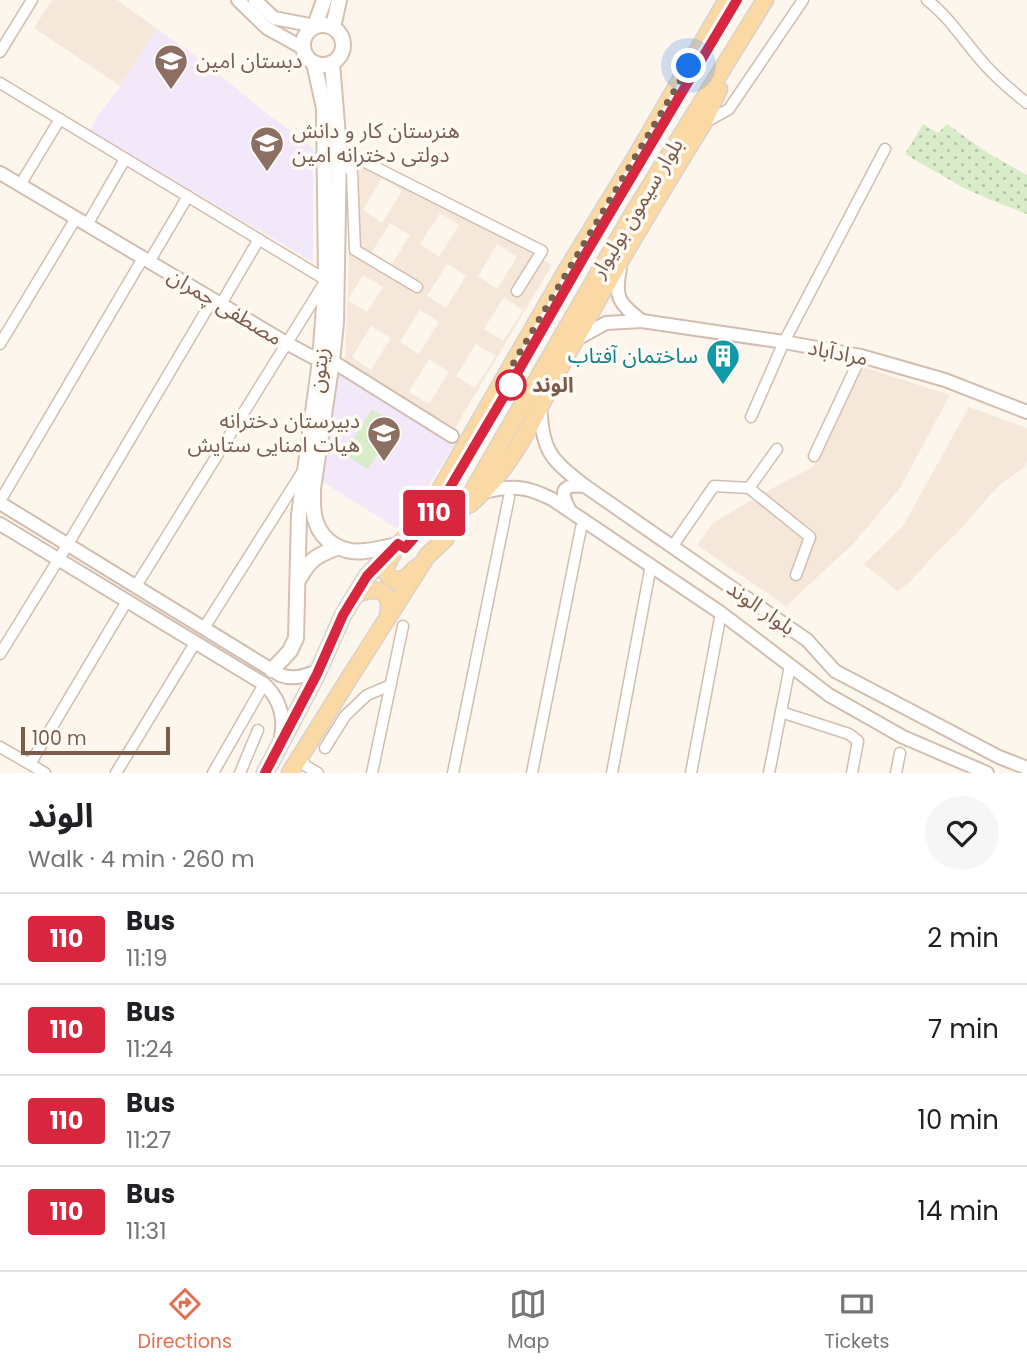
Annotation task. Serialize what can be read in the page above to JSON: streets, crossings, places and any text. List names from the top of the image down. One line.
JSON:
{"streets":{"main road":["بلوار سیمون بولیوار","زیتون"],"street":["مصطفی چمران","مرادآباد","بلوار الوند"]},"crossings":[["مصطفی چمران","زیتون"]],"places":{"school or university":["دبستان امین","هنرستان کار و دانش دولتی دخترانه امین","دبیرستان دخترانه هیات امنایی ستایش"],"other":["الوند"],"building":["ساختمان آفتاب"]},"lines":["bus line 110"],"scale_bar":"100 m","page":{"on_map":"110","scale":"100 m","heading":["الوند","Walk · 4 min · 260 m"],"list":[{"mark":"110","name":"Bus","note":"11:19","value":"2 min"},{"mark":"110","name":"Bus","note":"11:24","value":"7 min"},{"mark":"110","name":"Bus","note":"11:27","value":"10 min"},{"mark":"110","name":"Bus","note":"11:31","value":"14 min"}],"tabs":["Directions","Map","Tickets"]}}
